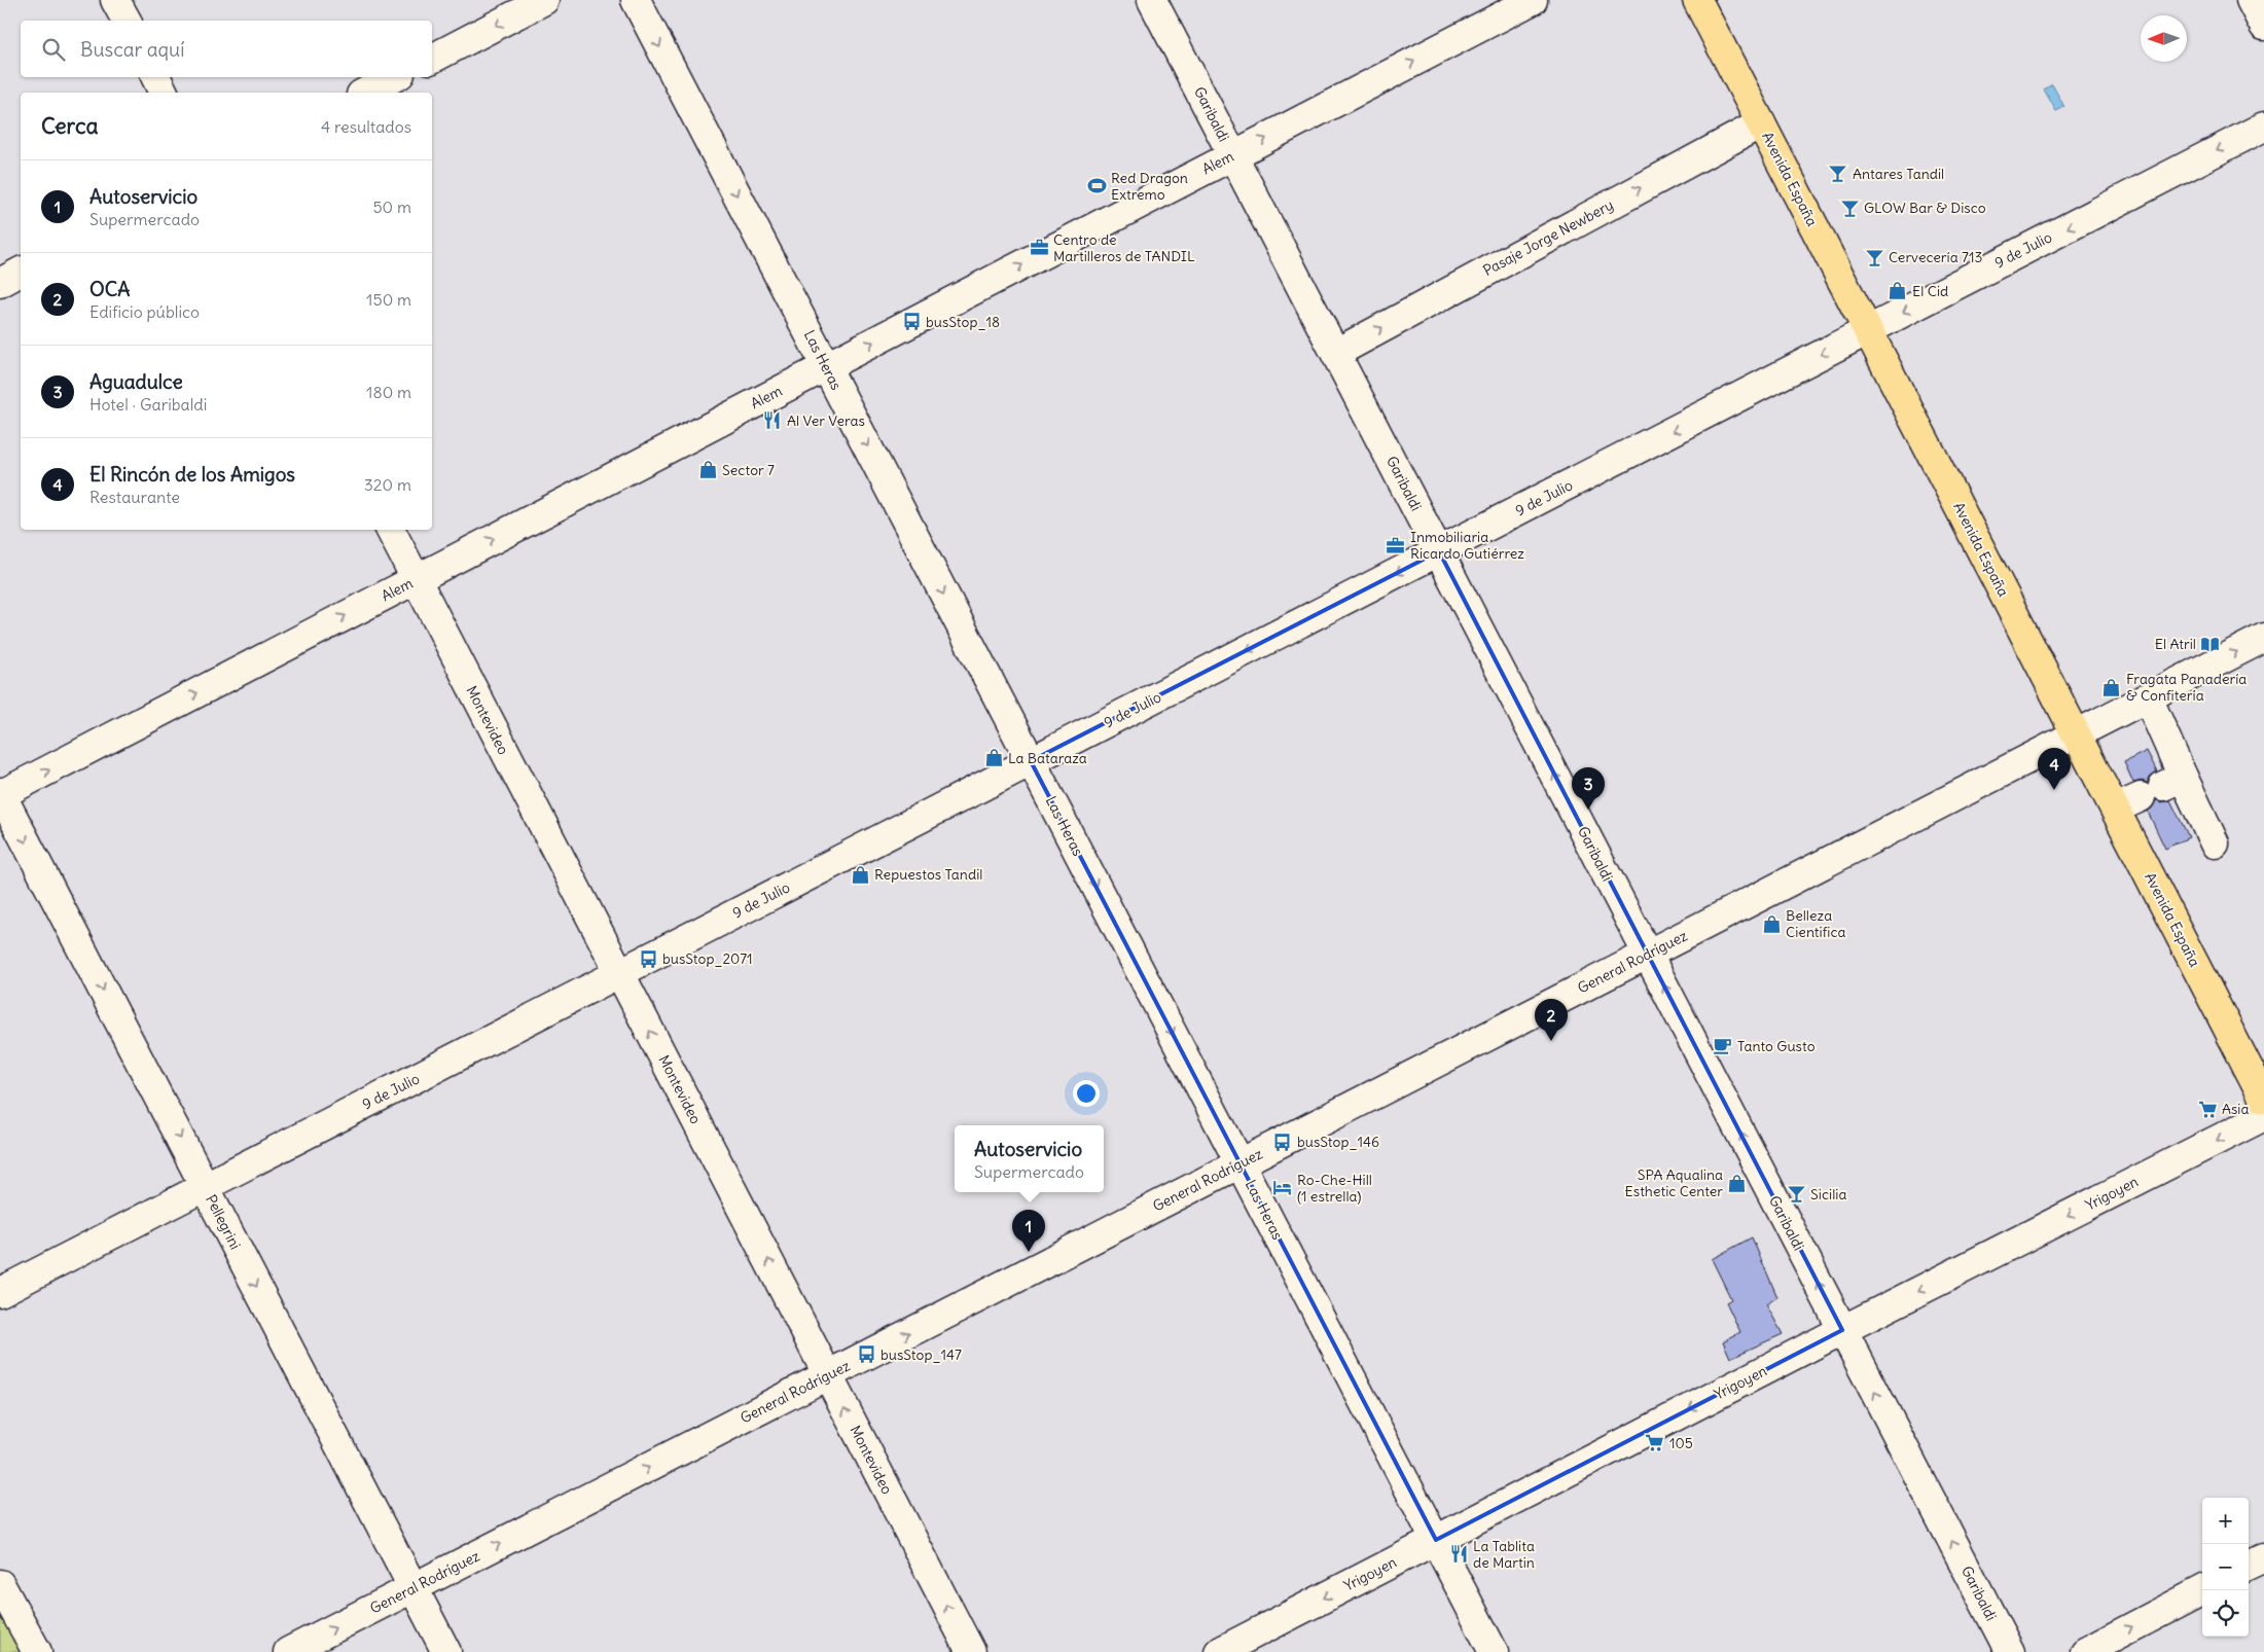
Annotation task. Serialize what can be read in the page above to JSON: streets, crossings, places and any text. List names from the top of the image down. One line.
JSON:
{"streets":{"main road":["Avenida España"],"street":["Garibaldi","Alem","Pasaje Jorge Newbery","9 de Julio","Las Heras","Montevideo","General Rodríguez","Yrigoyen","Pellegrini"]},"crossings":[["Garibaldi","Alem"],["Garibaldi","Pasaje Jorge Newbery"],["Garibaldi","9 de Julio"],["Garibaldi","General Rodríguez"],["Garibaldi","Yrigoyen"],["Alem","Las Heras"],["Alem","Montevideo"],["Alem","Pellegrini"],["Avenida España","Pasaje Jorge Newbery"],["Avenida España","9 de Julio"],["Avenida España","General Rodríguez"],["9 de Julio","Las Heras"],["9 de Julio","Montevideo"],["9 de Julio","Pellegrini"],["Las Heras","General Rodríguez"],["Las Heras","Yrigoyen"],["Montevideo","General Rodríguez"],["General Rodríguez","Pellegrini"]],"one_way":["Garibaldi","Alem","Pasaje Jorge Newbery","9 de Julio","Las Heras","Montevideo","General Rodríguez","Yrigoyen","Pellegrini"],"places":{"bar":["Antares Tandil","GLOW Bar & Disco","Cervecería 713","Sicilia"],"sports":["Red Dragon Extremo"],"office":["Centro de Martilleros de TANDIL","Inmobiliaria Ricardo Gutiérrez"],"shop":["El Cid","Sector 7","Fragata Panadería & Confitería","La Bataraza","Repuestos Tandil","Belleza Cientifica","SPA Aqualina Esthetic Center"],"bus stop":["busStop_18","busStop_2071","busStop_146","busStop_147"],"restaurant":["Al Ver Veras","La Tablita de Martin"],"library":["El Atril"],"cafe":["Tanto Gusto"],"supermarket":["Asia","105"],"hotel":["Ro-Che-Hill (1 estrella)"]},"north":"left","page":{"search":"Buscar aquí","heading":["Cerca","4 resultados"],"list":[{"mark":"1","name":"Autoservicio","note":"Supermercado","value":"50 m"},{"mark":"2","name":"OCA","note":"Edificio público","value":"150 m"},{"mark":"3","name":"Aguadulce","note":"Hotel · Garibaldi","value":"180 m"},{"mark":"4","name":"El Rincón de los Amigos","note":"Restaurante","value":"320 m"}],"pins":["4","3","2","1"],"popup":["Autoservicio","Supermercado"],"map_buttons":["+","−"]}}
